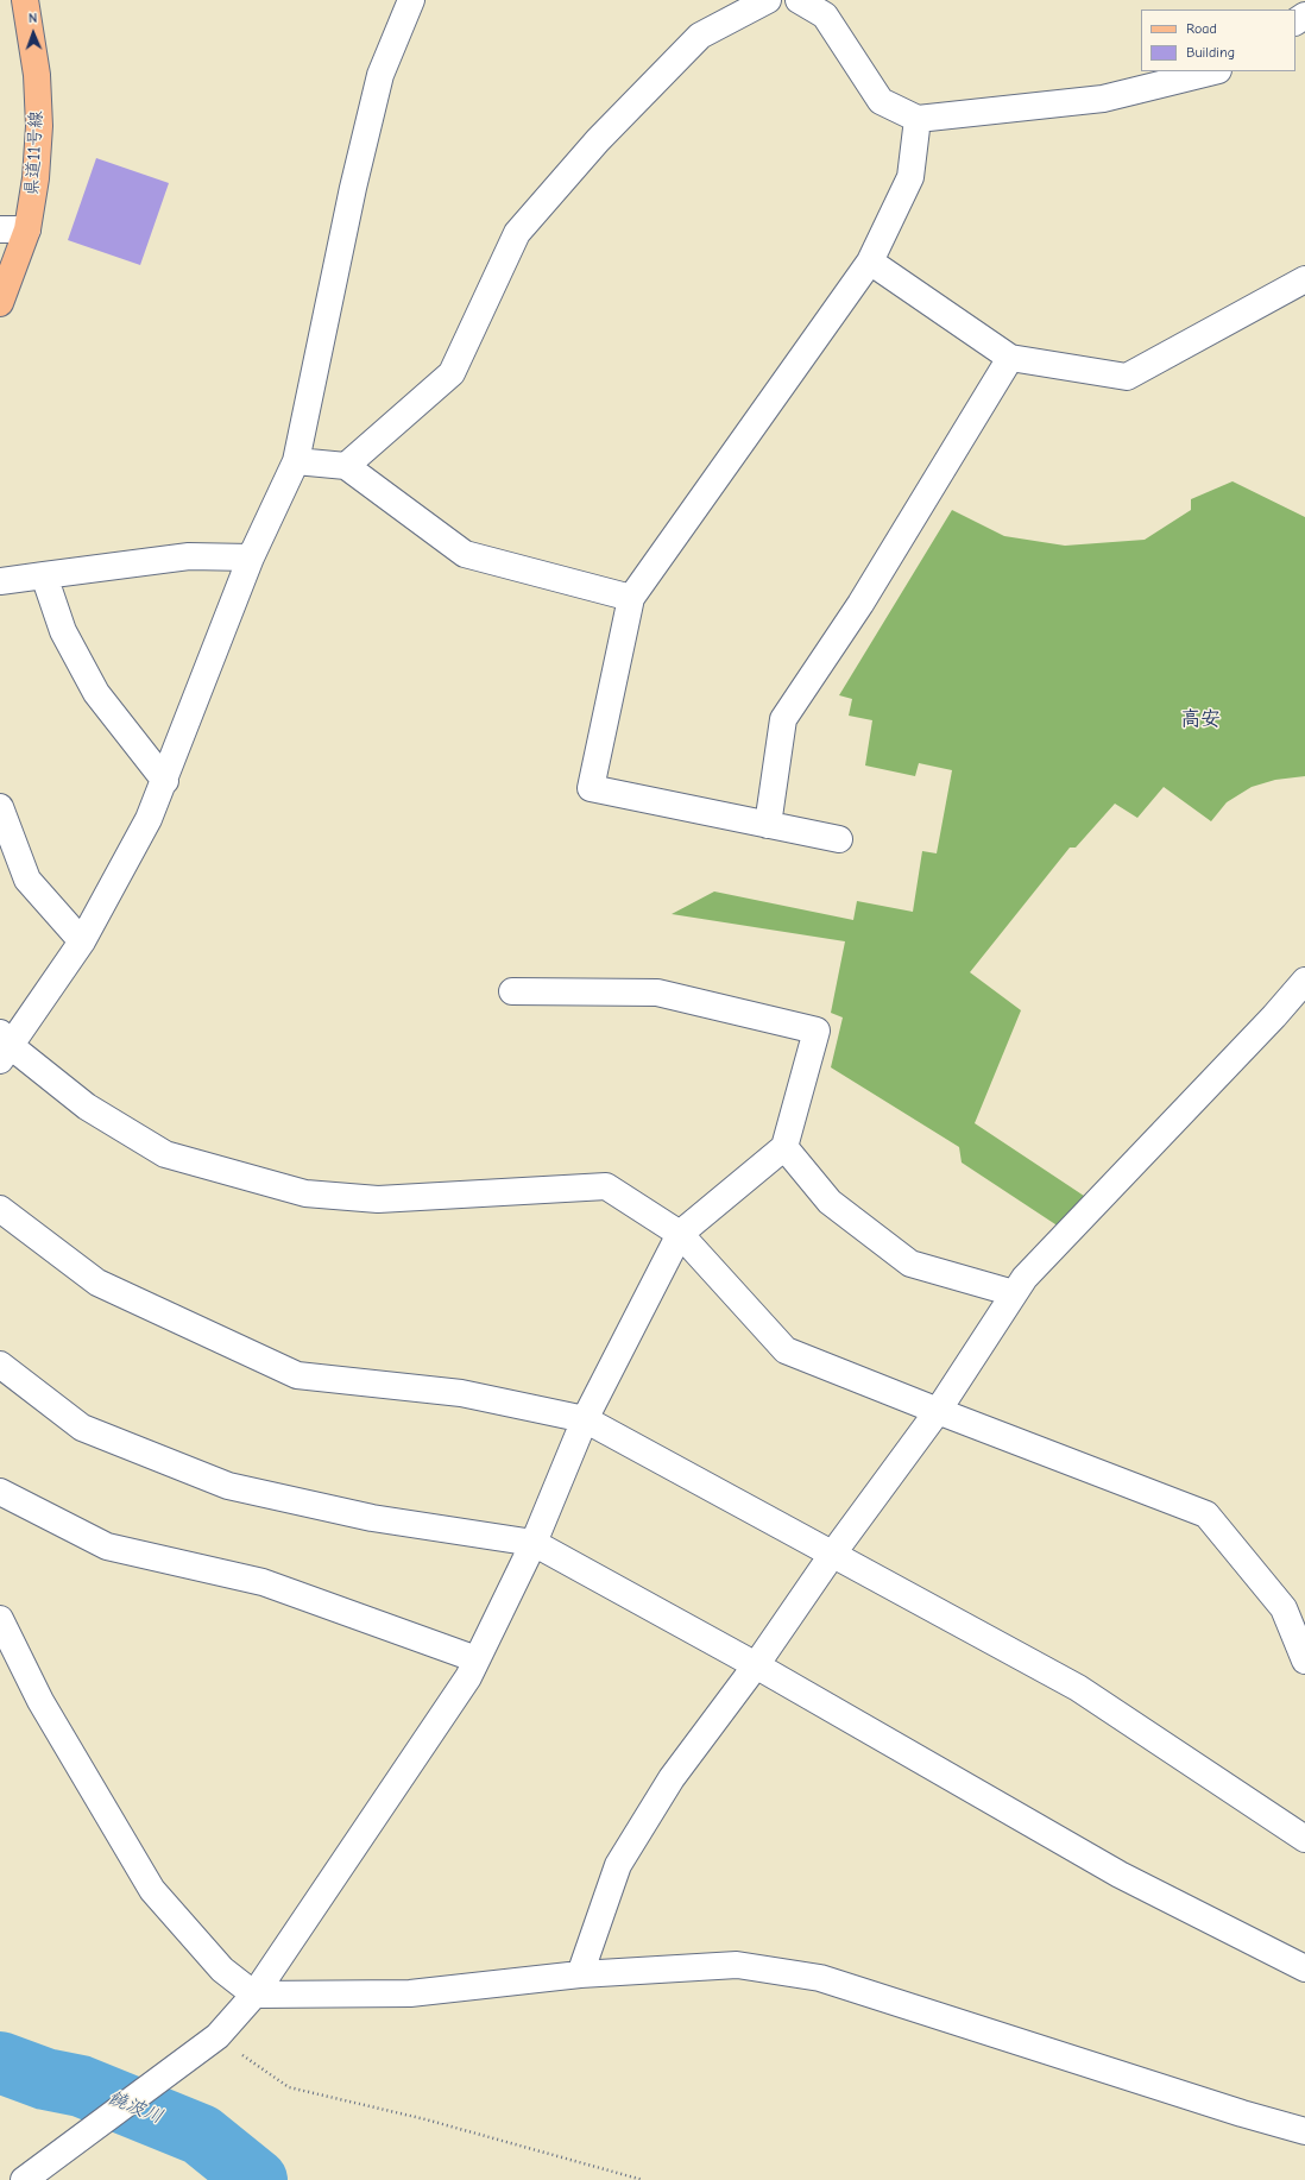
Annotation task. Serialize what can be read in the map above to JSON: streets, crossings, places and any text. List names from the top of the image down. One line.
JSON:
{"streets":{"main road":["県道11号線"]},"districts":["高安"],"water":["饒波川"],"legend":["Road","Building"],"north":"top"}
